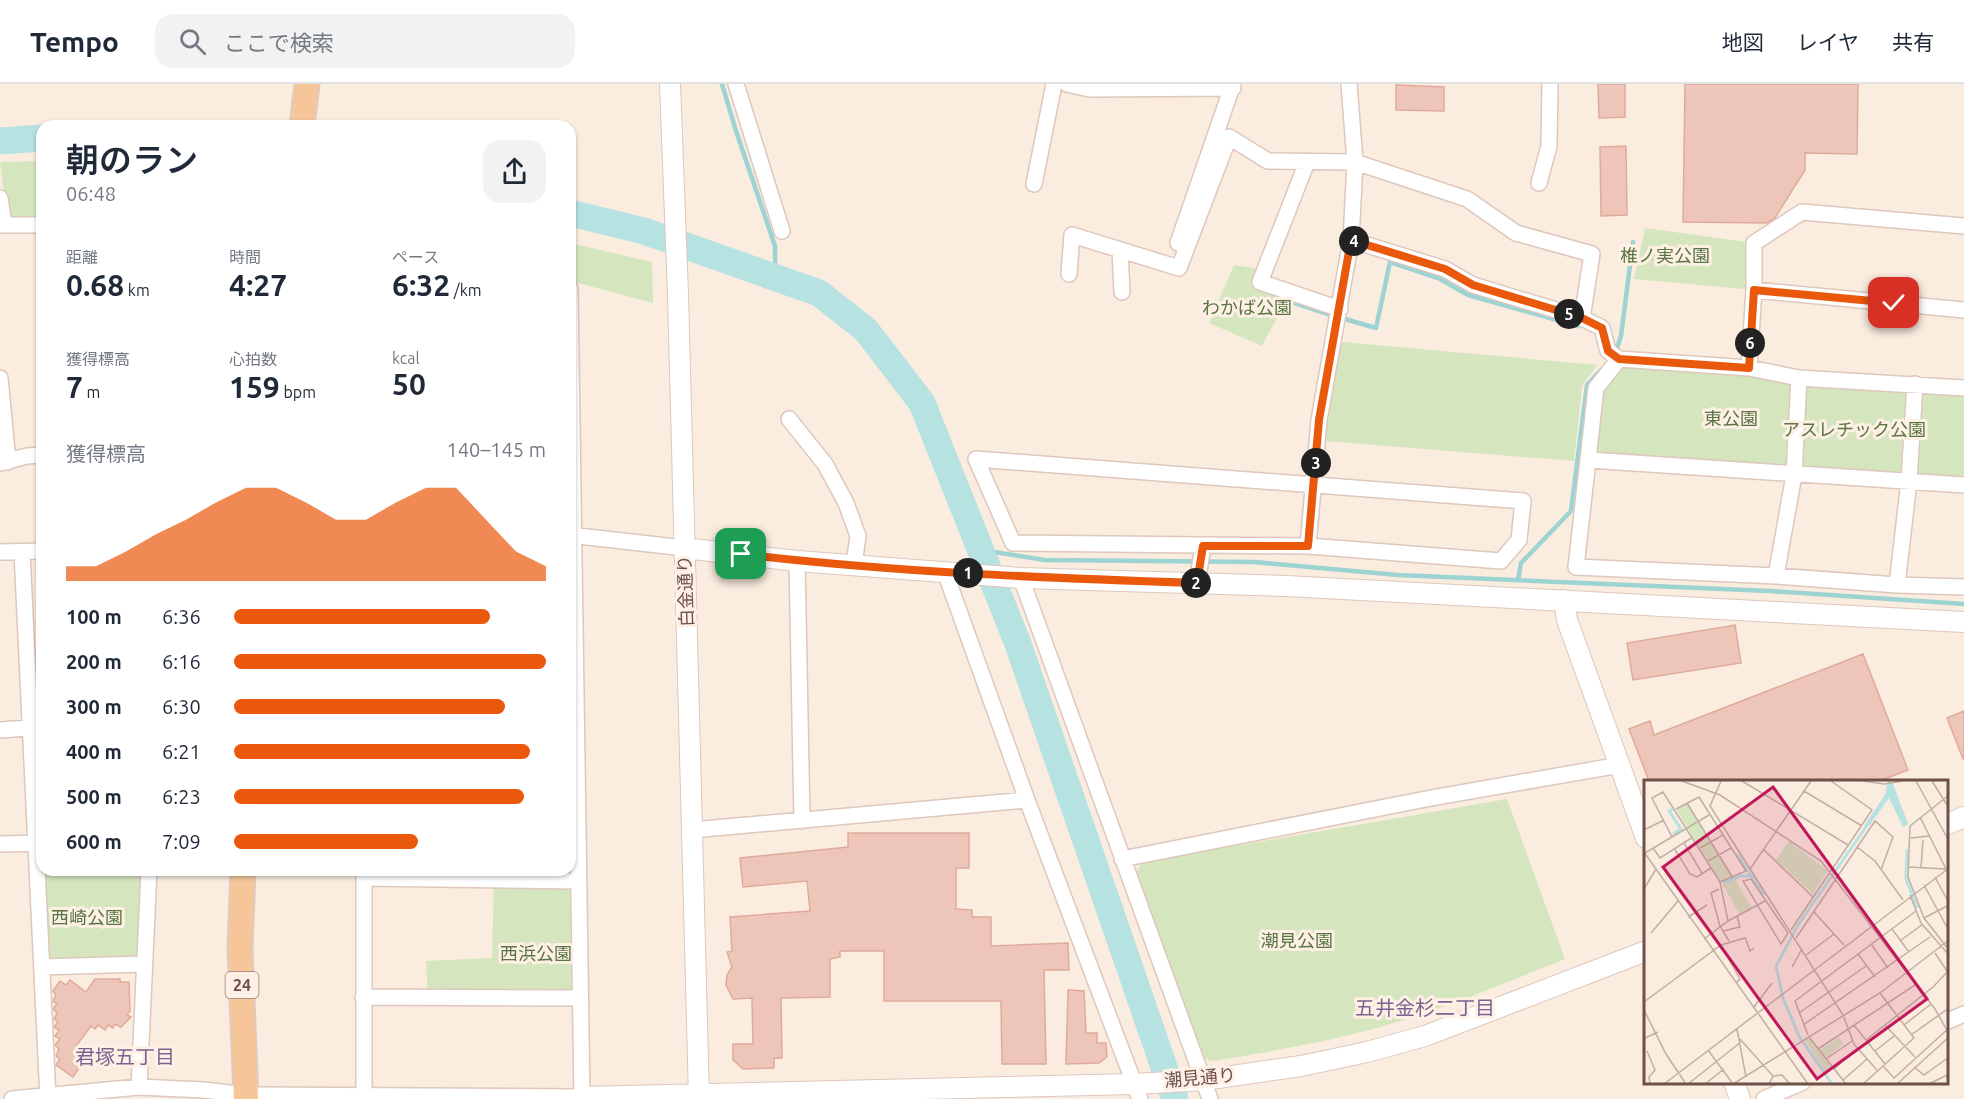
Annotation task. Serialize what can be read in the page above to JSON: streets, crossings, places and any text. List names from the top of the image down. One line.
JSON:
{"streets":{"main road":["24"],"street":["白金通り","潮見通り"]},"crossings":[["白金通り","潮見通り"]],"districts":["五井金杉二丁目","君塚五丁目"],"parks":["椎ノ実公園","わかば公園","東公園","アスレチック公園","西崎公園","潮見公園","西浜公園"],"page":{"header":"Tempo","search":"ここで検索","nav":["地図","レイヤ","共有"],"heading":["朝のラン","06:48"],"stats":[["距離","0.68 km"],["時間","4:27"],["ペース","6:32 /km"],["獲得標高","7 m"],["心拍数","159 bpm"],["kcal","50"]],"pins":["4","5","6","3","1","2"],"chart":["獲得標高","140–145 m"],"list":[{"name":"100 m","note":"6:36"},{"name":"200 m","note":"6:16"},{"name":"300 m","note":"6:30"},{"name":"400 m","note":"6:21"},{"name":"500 m","note":"6:23"},{"name":"600 m","note":"7:09"}]}}
